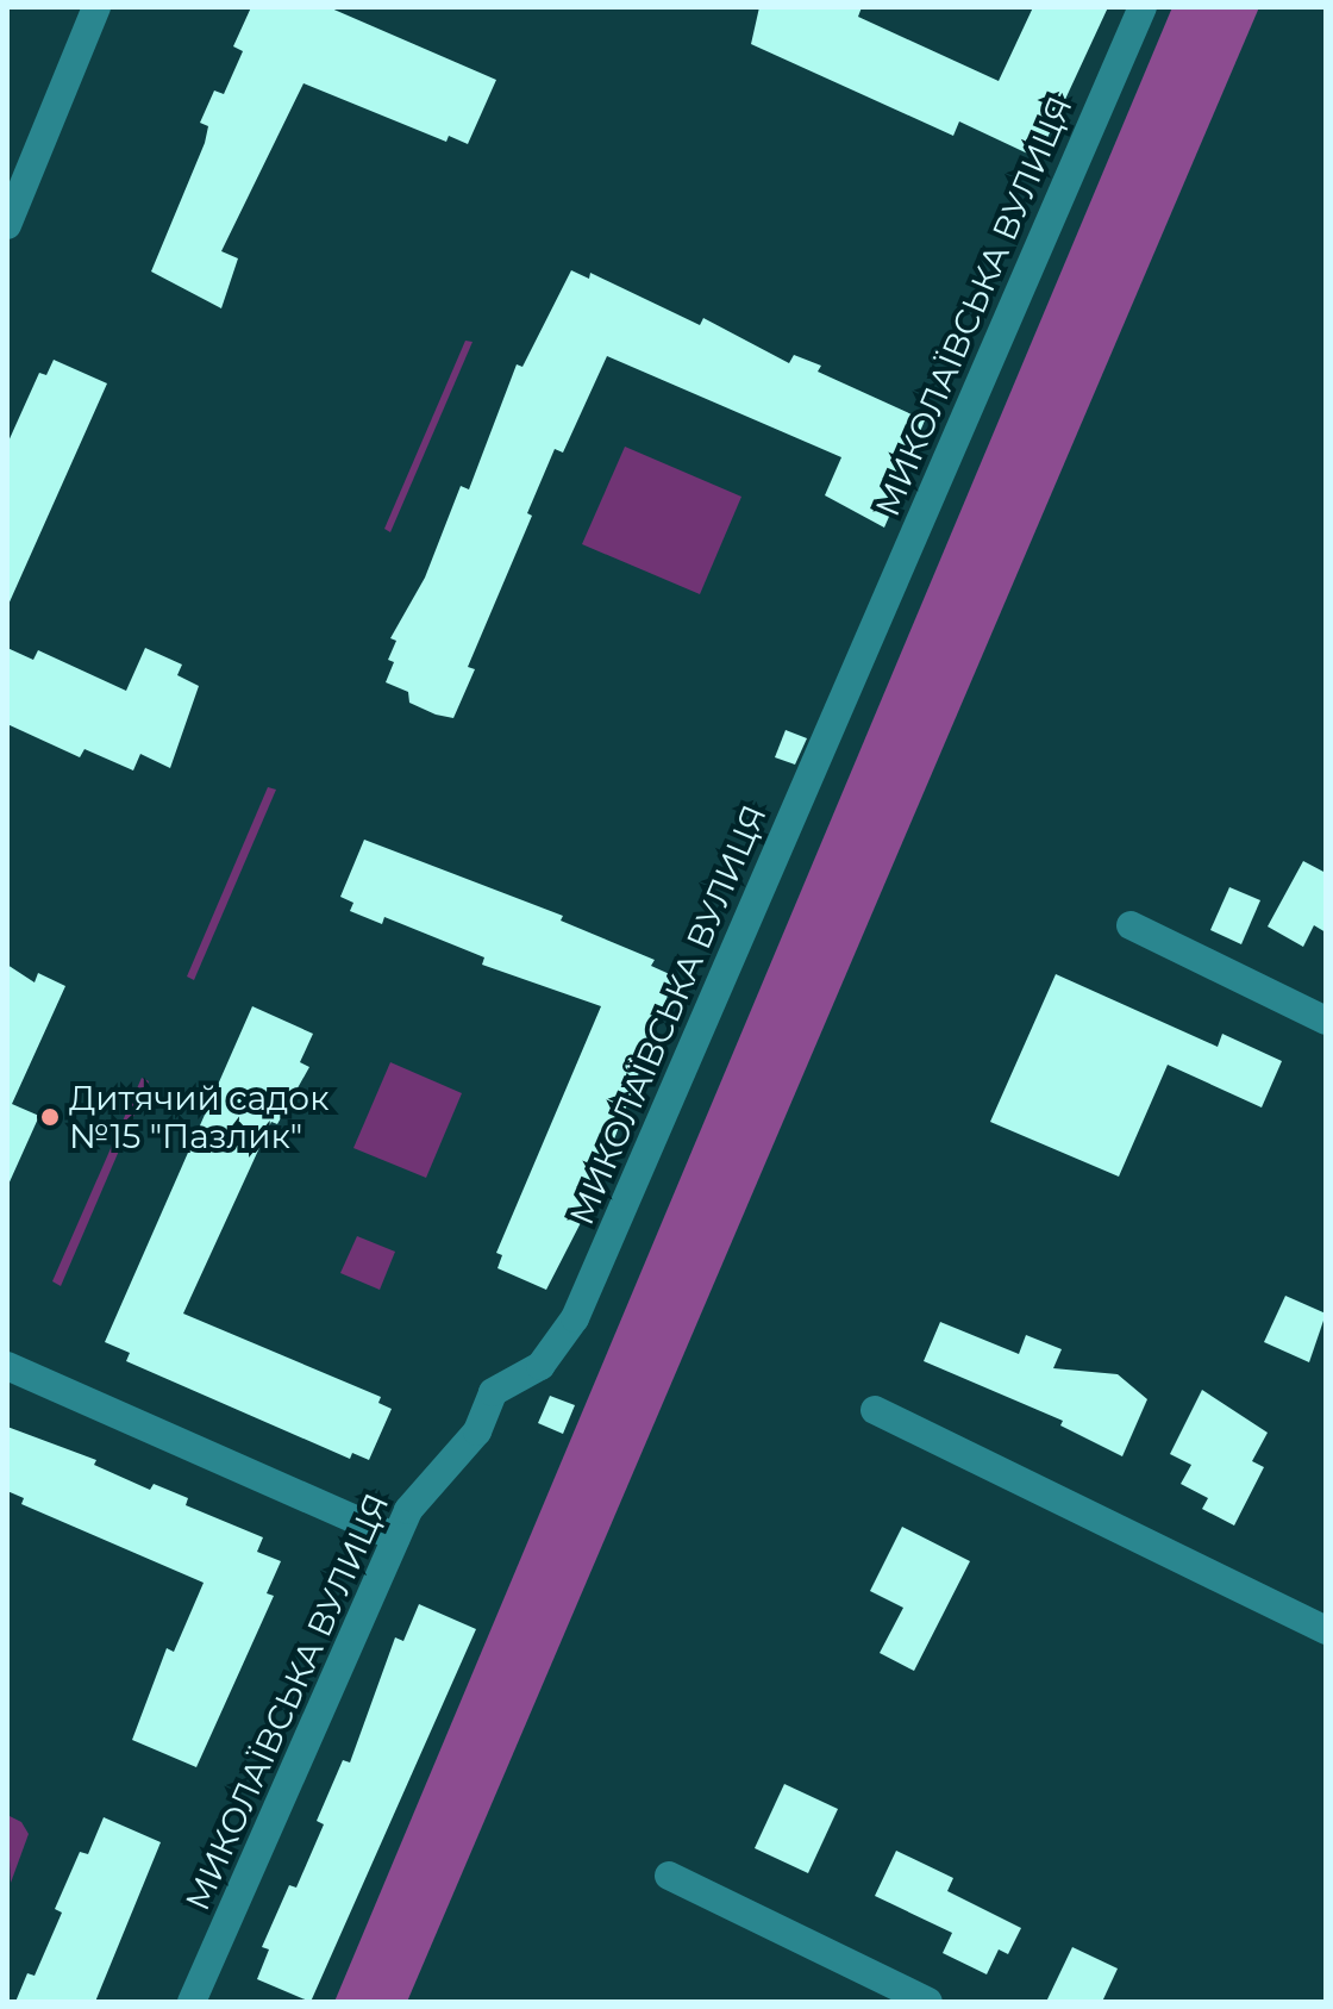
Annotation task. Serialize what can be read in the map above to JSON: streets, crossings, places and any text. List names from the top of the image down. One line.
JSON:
{"streets":{"street":["МИКОЛАЇВСЬКА ВУЛИЦЯ"]},"places":["Дитячий садок №15 \"Пазлик\""]}
